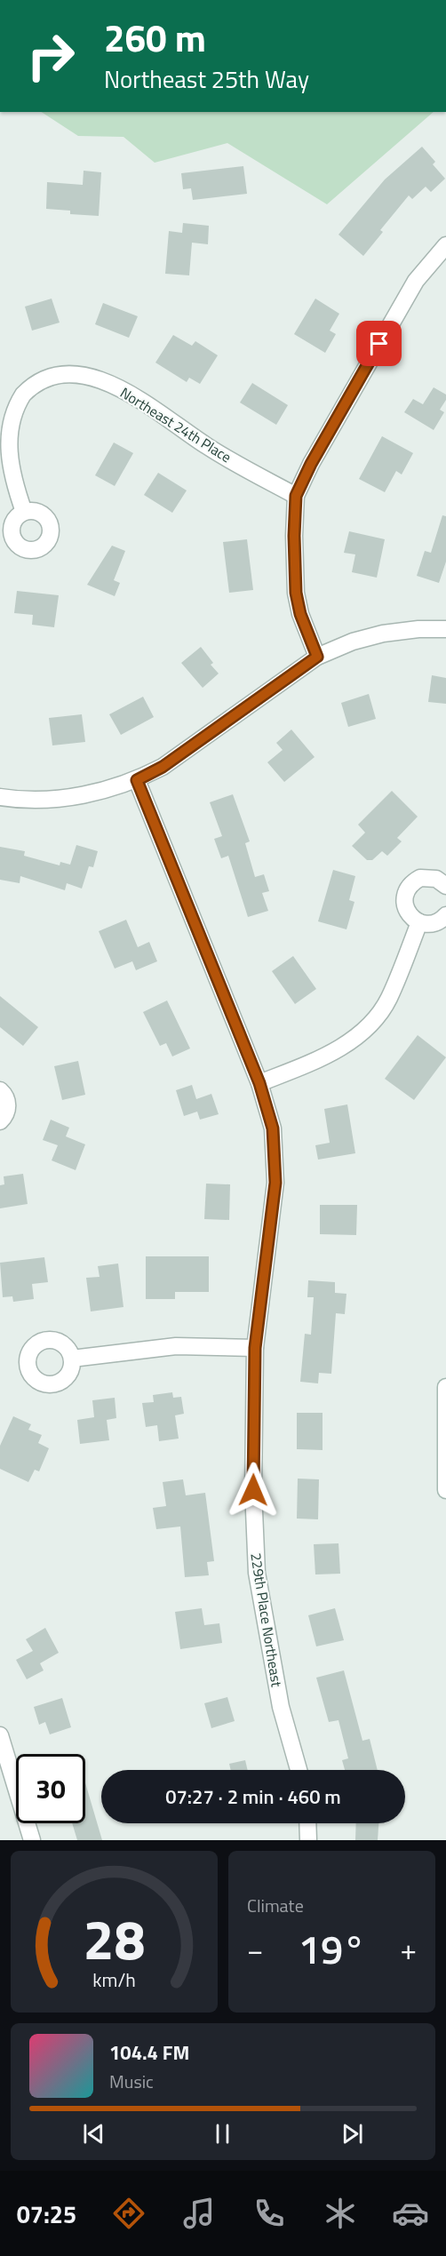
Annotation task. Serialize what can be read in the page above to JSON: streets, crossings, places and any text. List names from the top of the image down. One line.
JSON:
{"streets":{"street":["Northeast 24th Place","229th Place Northeast"]},"page":{"turn":["260 m","Northeast 25th Way"],"limit":"30","trip":"07:27 · 2 min · 460 m","tile":"Climate","heat":["−","19°","+"],"song":["104.4 FM","Music"],"tabs":"07:25","gauge":["28","km/h"]}}
